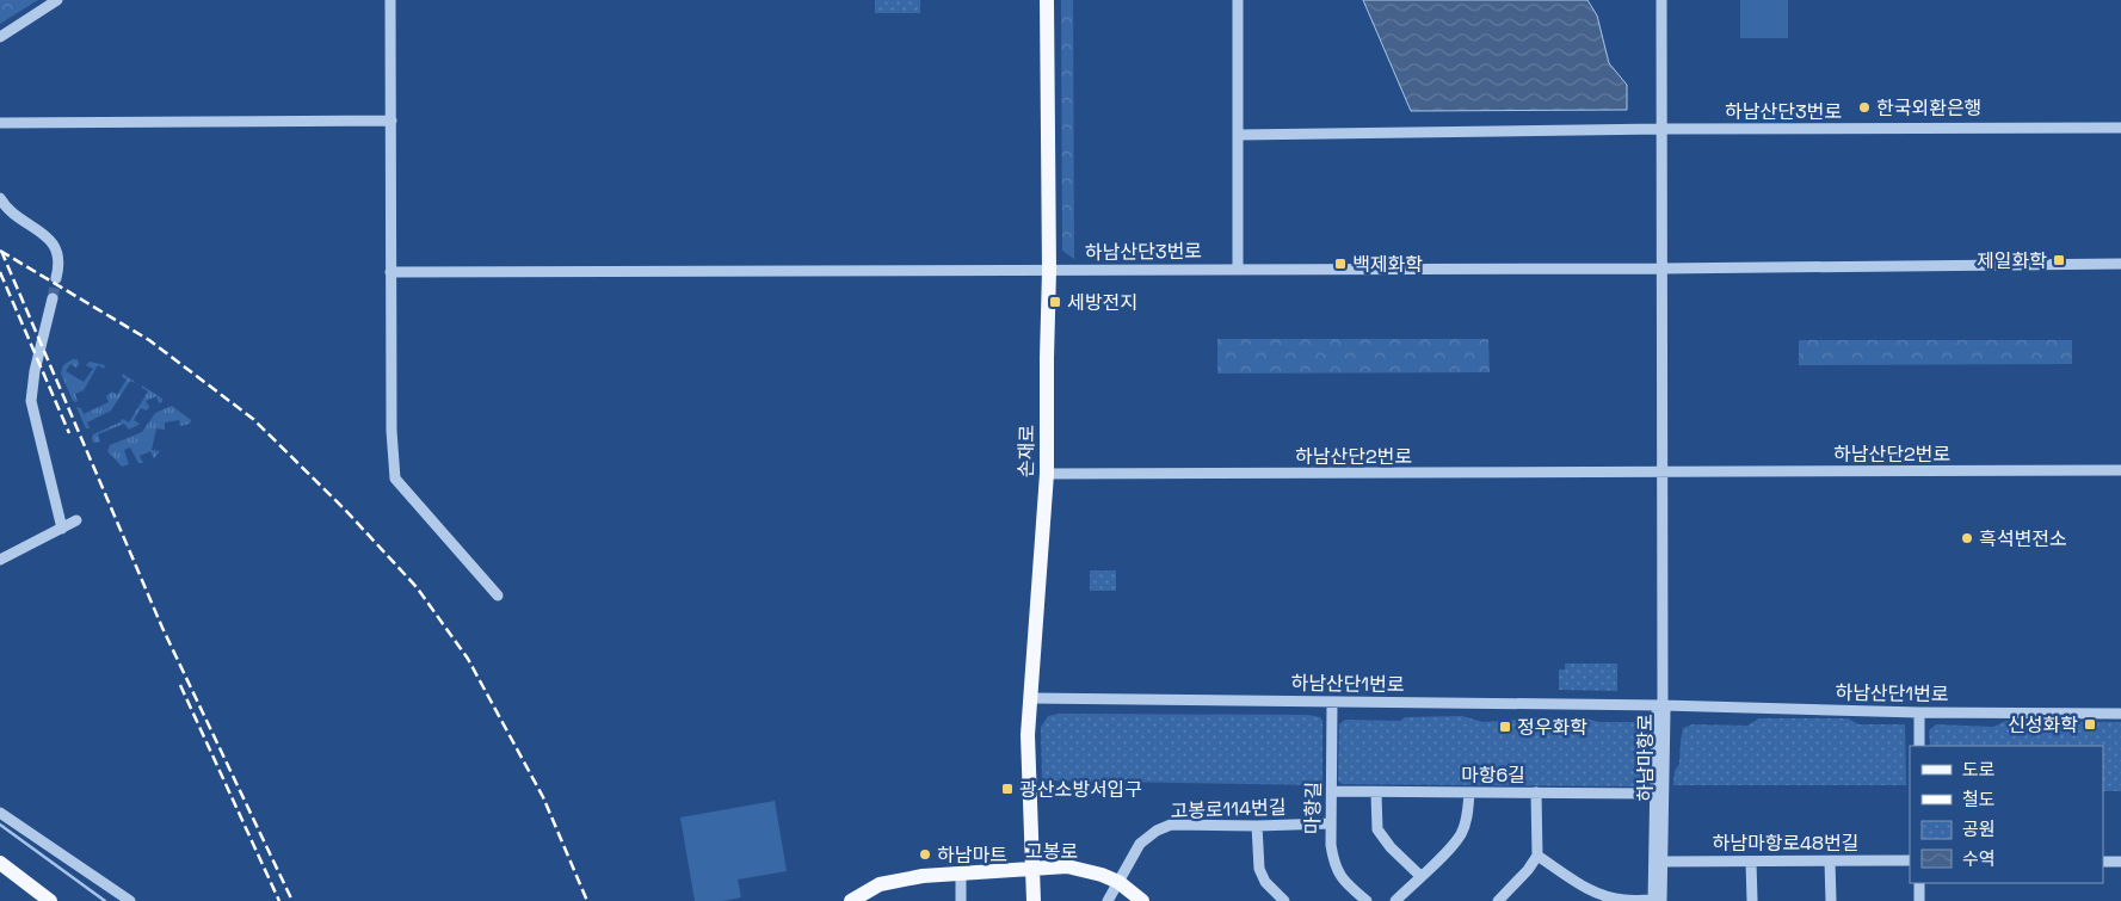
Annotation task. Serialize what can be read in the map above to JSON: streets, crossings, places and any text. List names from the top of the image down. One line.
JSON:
{"streets":{"main road":["손재로","고봉로"],"street":["하남산단3번로","하남산단2번로","하남산단1번로","하남마항로","마항6길","마항길","고봉로114번길","하남마항로48번길"]},"crossings":[["하남산단3번로","손재로"],["손재로","하남산단2번로"],["손재로","하남산단1번로"],["손재로","고봉로"],["하남산단1번로","하남마항로"],["하남산단1번로","마항길"],["하남마항로","마항6길"],["하남마항로","하남마항로48번길"],["마항6길","마항길"],["마항길","고봉로114번길"],["고봉로114번길","고봉로"]],"places":{"other":["한국외환은행","흑석변전소","하남마트"],"transit":["제일화학","백제화학","세방전지","신성화학","정우화학","광산소방서입구"]},"legend":["도로","철도","공원","수역"]}
